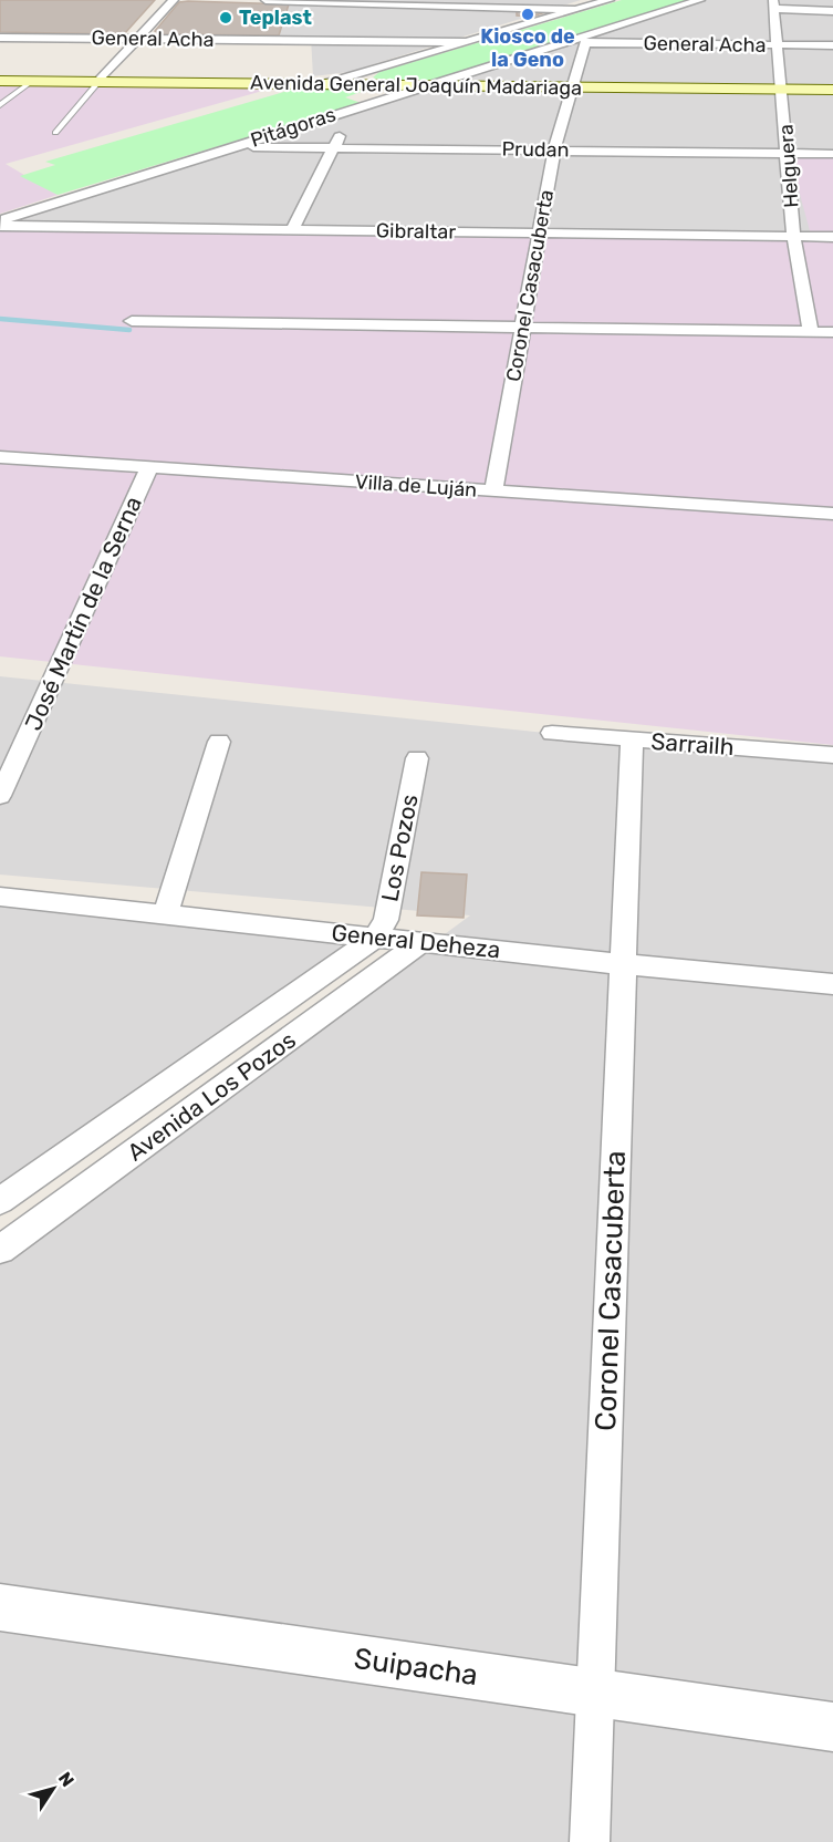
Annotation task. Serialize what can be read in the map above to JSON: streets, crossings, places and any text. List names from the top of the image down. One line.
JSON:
{"streets":{"main road":["Avenida General Joaquín Madariaga"],"street":["General Acha","Pitágoras","Prudan","Helguera","Gibraltar","Coronel Casacuberta","Villa de Luján","José Martín de la Serna","Sarrailh","Los Pozos","General Deheza","Avenida Los Pozos","Suipacha"]},"crossings":[["General Acha","Pitágoras"],["General Acha","Helguera"],["General Acha","Coronel Casacuberta"],["Avenida General Joaquín Madariaga","Pitágoras"],["Avenida General Joaquín Madariaga","Helguera"],["Avenida General Joaquín Madariaga","Coronel Casacuberta"],["Pitágoras","Prudan"],["Pitágoras","Gibraltar"],["Pitágoras","Coronel Casacuberta"],["Prudan","Helguera"],["Prudan","Coronel Casacuberta"],["Helguera","Gibraltar"],["Gibraltar","Coronel Casacuberta"],["Coronel Casacuberta","Villa de Luján"],["Coronel Casacuberta","Sarrailh"],["Coronel Casacuberta","General Deheza"],["Coronel Casacuberta","Suipacha"],["Villa de Luján","José Martín de la Serna"],["Los Pozos","General Deheza"],["Los Pozos","Avenida Los Pozos"],["General Deheza","Avenida Los Pozos"]],"places":["Kiosco de la Geno","Teplast"],"north":"top right"}
